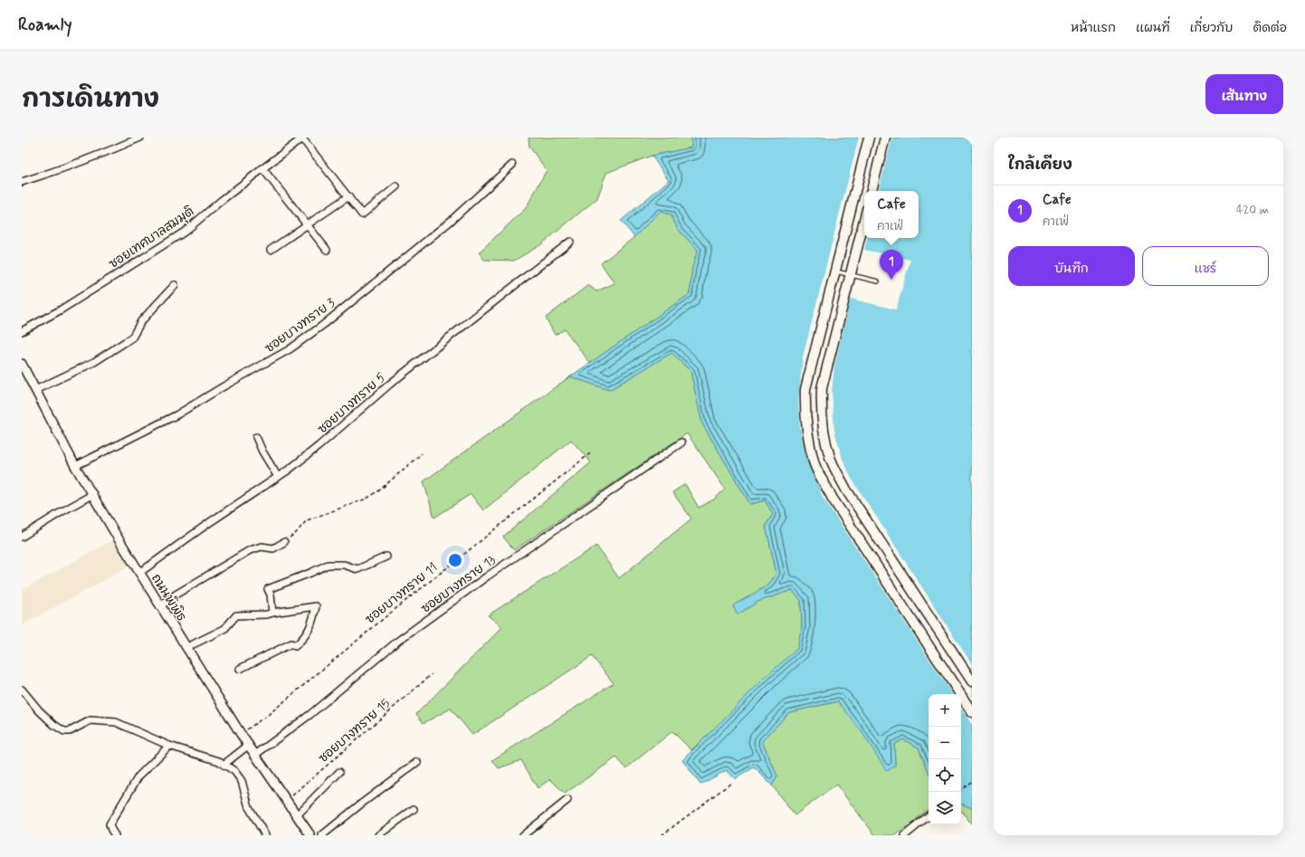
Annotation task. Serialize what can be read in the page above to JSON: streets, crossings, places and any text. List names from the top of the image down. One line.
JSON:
{"streets":{"street":["ซอยเทศบาลสมมุติ","ซอยบางทราย 3","ซอยบางทราย 5","ซอยบางทราย 13","ถนนพิพิธ"],"path":["ซอยบางทราย 11","ซอยบางทราย 15"]},"crossings":[["ซอยบางทราย 3","ถนนพิพิธ"],["ซอยบางทราย 5","ถนนพิพิธ"],["ซอยบางทราย 13","ถนนพิพิธ"],["ซอยบางทราย 11","ถนนพิพิธ"],["ถนนพิพิธ","ซอยบางทราย 15"]],"page":{"header":"Roamly","nav":["หน้าแรก","แผนที่","เกี่ยวกับ","ติดต่อ"],"title":"การเดินทาง","buttons":["เส้นทาง",["บันทึก","แชร์"]],"heading":"ใกล้เคียง","list":[{"mark":"1","name":"Cafe","note":"คาเฟ่","value":"420 m"}],"popup":["Cafe","คาเฟ่"],"pins":"1","map_buttons":["+","−"]}}
